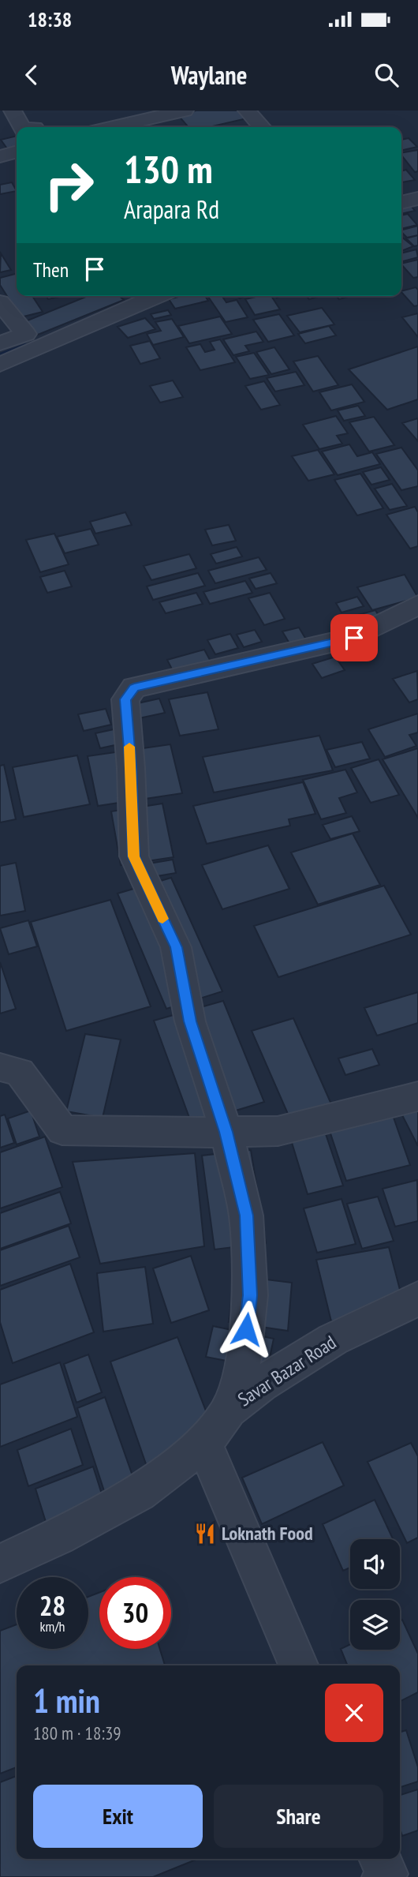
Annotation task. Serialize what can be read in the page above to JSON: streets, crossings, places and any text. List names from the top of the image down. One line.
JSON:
{"streets":{"street":["Savar Bazar Road"]},"places":{"restaurant":["Loknath Food"]},"page":{"status":"18:38","header":"Waylane","turn":["130 m","Arapara Rd"],"then":"Then","speed":"28 km/h","limit":"30","heading":["1 min","180 m · 18:39"],"buttons":["Exit","Share"]}}
